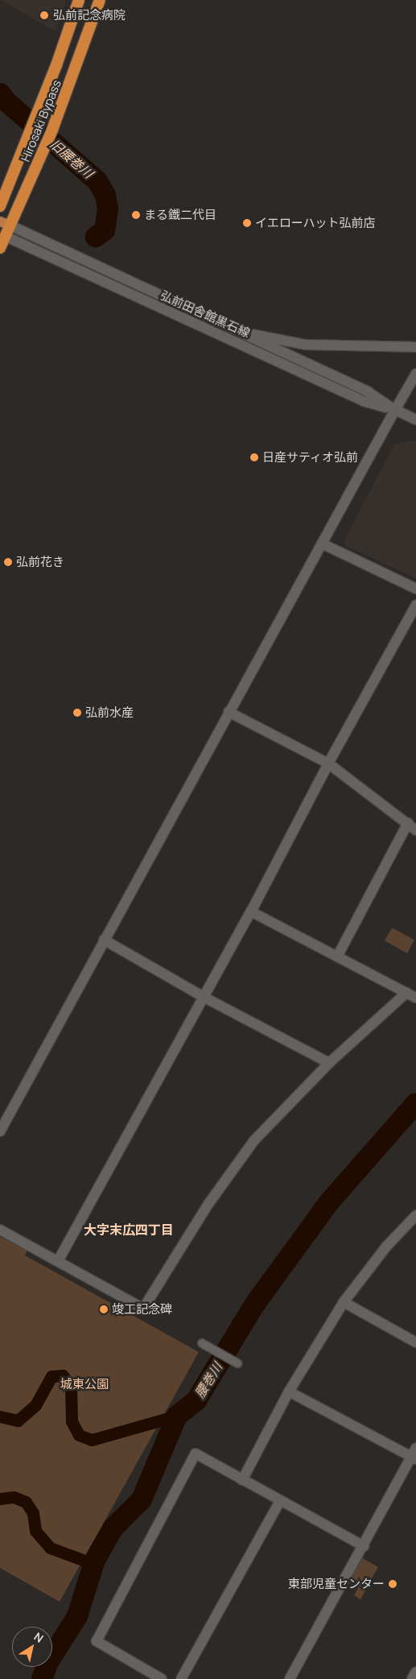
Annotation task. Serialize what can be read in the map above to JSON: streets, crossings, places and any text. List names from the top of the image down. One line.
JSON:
{"streets":{"highway":["Hirosaki Bypass"],"street":["弘前田舎館黒石線"]},"crossings":[["Hirosaki Bypass","弘前田舎館黒石線"]],"districts":["大字末広四丁目"],"water":["旧腰巻川","腰巻川"],"parks":["城東公園"],"places":["弘前記念病院","まる鐵二代目","イエローハット弘前店","日産サティオ弘前","弘前花き","弘前水産","竣工記念碑","東部児童センター"],"north":"top right"}
